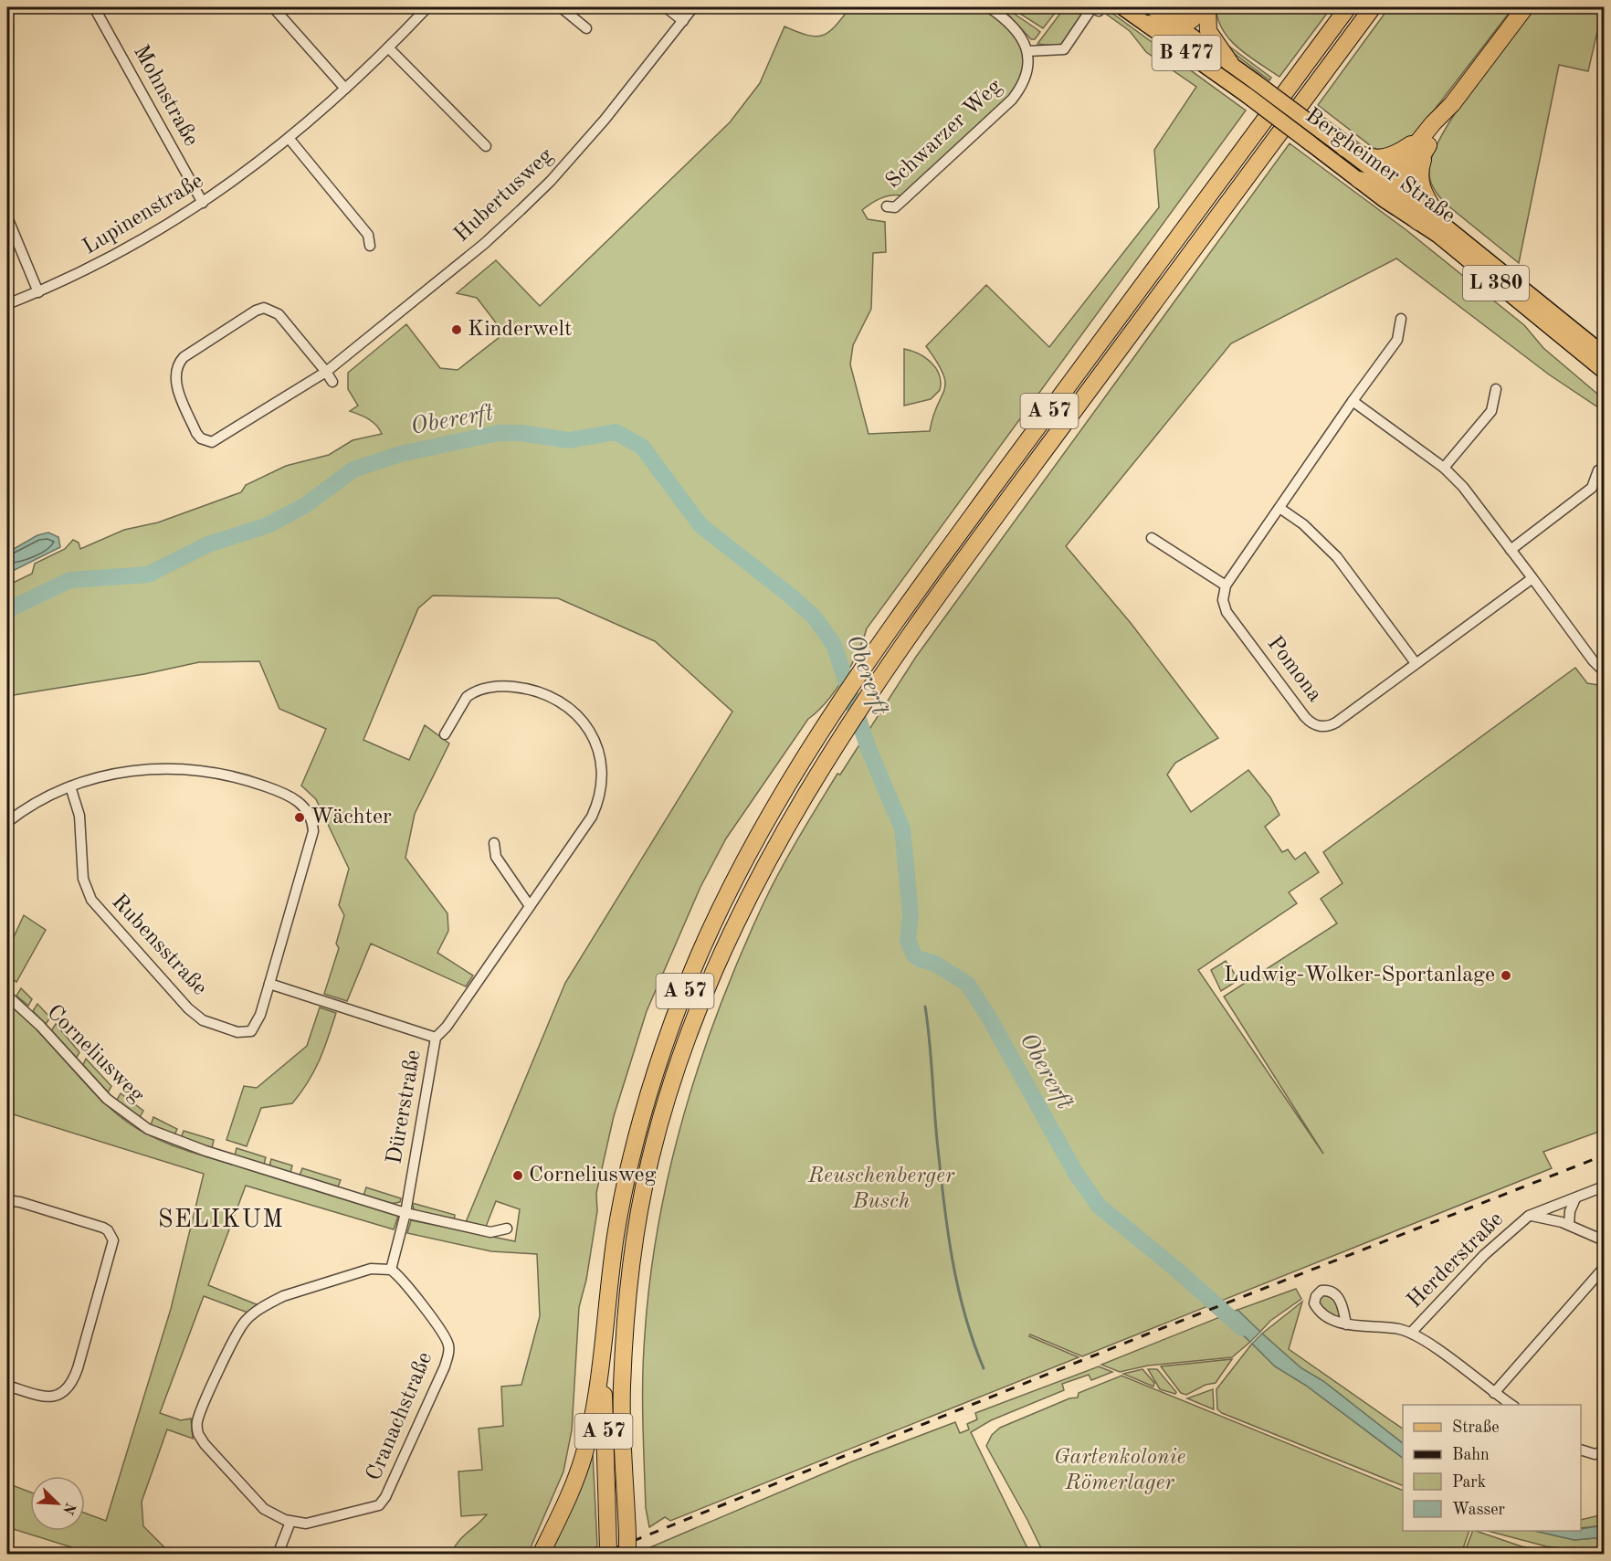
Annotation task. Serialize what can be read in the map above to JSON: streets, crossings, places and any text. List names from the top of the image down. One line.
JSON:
{"streets":{"highway":["A 57"],"main road":["B 477","Bergheimer Straße","L 380"],"street":["Mohnstraße","Schwarzer Weg","Hubertusweg","Lupinenstraße","Pomona","Rubensstraße","Corneliusweg","Dürerstraße","Herderstraße","Cranachstraße"]},"crossings":[["Mohnstraße","Lupinenstraße"],["Corneliusweg","Dürerstraße"]],"districts":["SELIKUM"],"water":["Obererft"],"parks":["Reuschenberger Busch","Gartenkolonie Römerlager"],"places":["Kinderwelt","Wächter","Ludwig-Wolker-Sportanlage","Corneliusweg"],"legend":["Straße","Bahn","Park","Wasser"],"north":"bottom right"}
